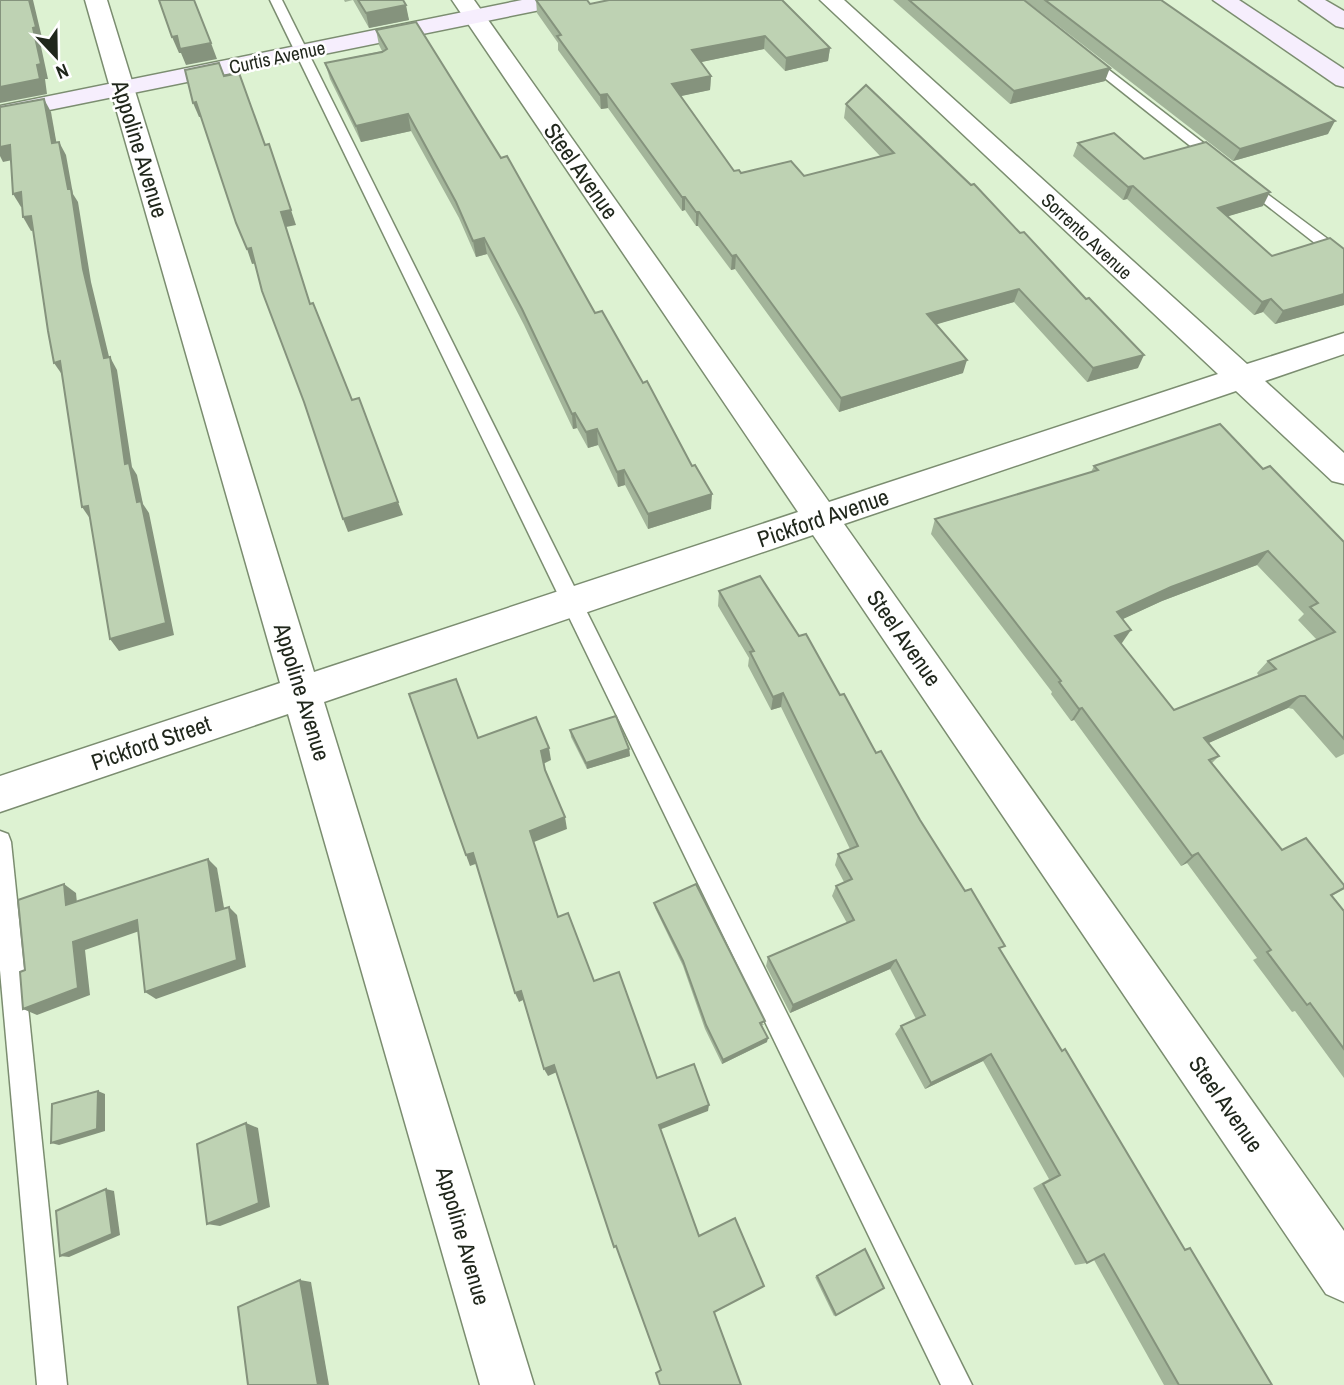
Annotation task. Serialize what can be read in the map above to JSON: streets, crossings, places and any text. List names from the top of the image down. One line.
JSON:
{"streets":{"street":["Curtis Avenue","Appoline Avenue","Steel Avenue","Sorrento Avenue","Pickford Avenue","Pickford Street"]},"crossings":[["Curtis Avenue","Appoline Avenue"],["Curtis Avenue","Steel Avenue"],["Appoline Avenue","Pickford Avenue"],["Appoline Avenue","Pickford Street"],["Steel Avenue","Pickford Avenue"],["Sorrento Avenue","Pickford Avenue"],["Pickford Avenue","Pickford Street"]],"north":"bottom"}
